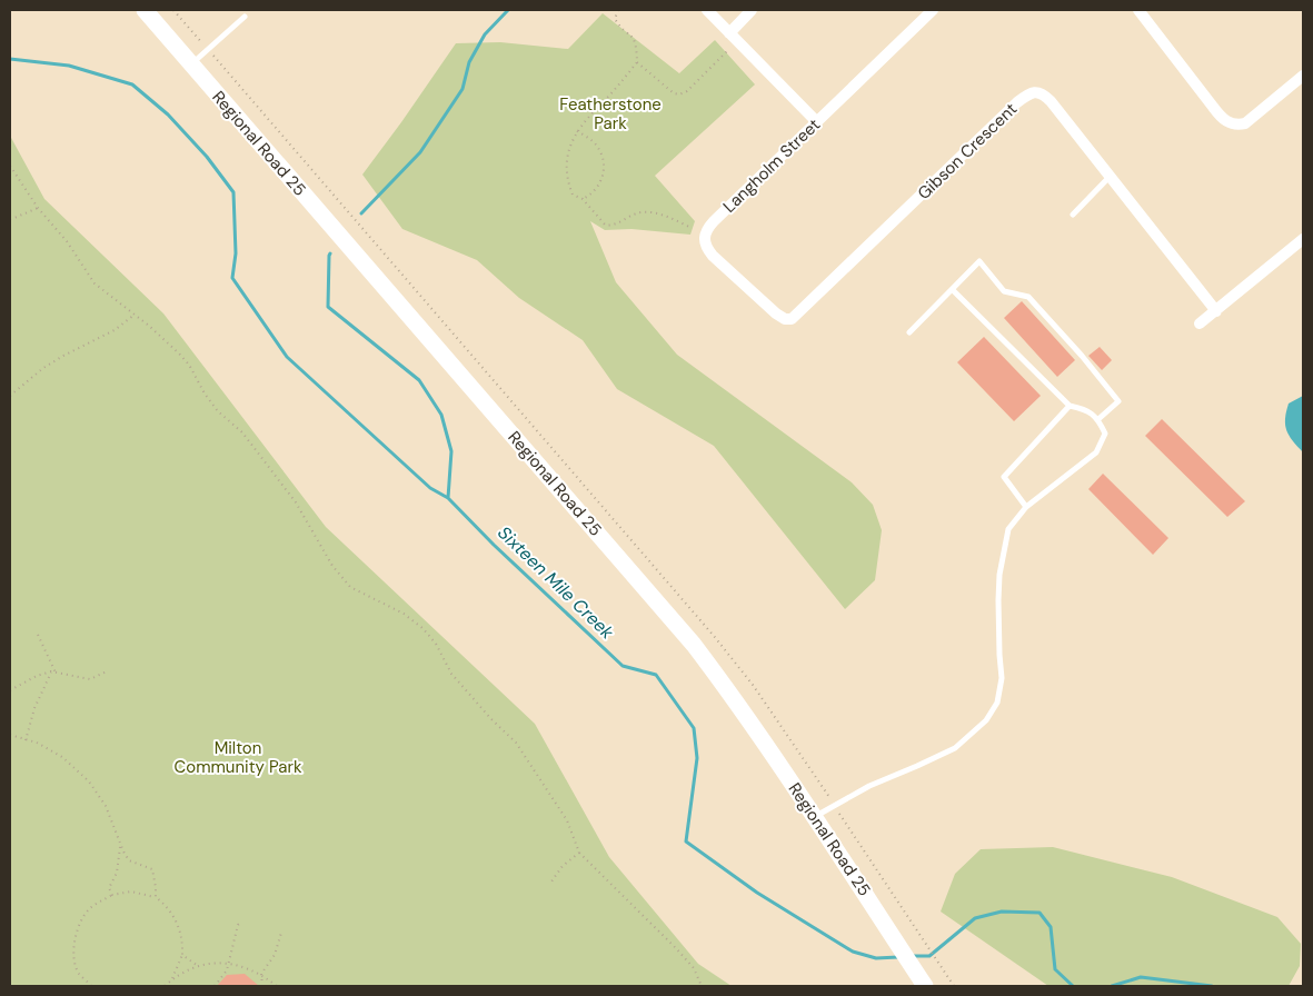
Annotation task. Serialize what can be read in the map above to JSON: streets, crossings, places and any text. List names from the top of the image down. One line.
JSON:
{"streets":{"main road":["Regional Road 25"],"street":["Gibson Crescent","Langholm Street"]},"crossings":[["Gibson Crescent","Langholm Street"]],"water":["Sixteen Mile Creek"],"parks":["Featherstone Park","Milton Community Park"]}
